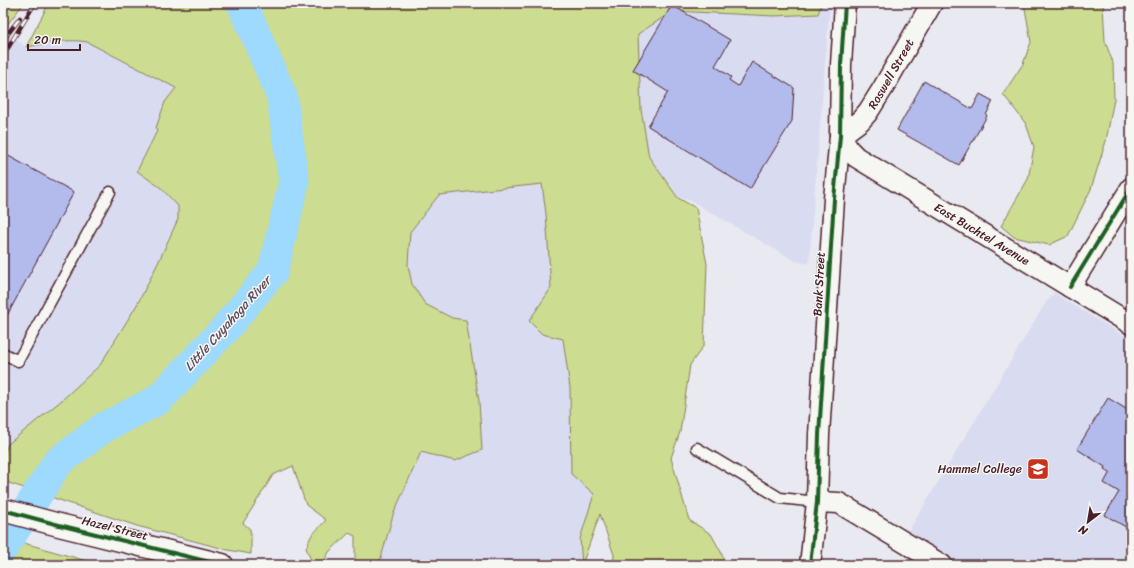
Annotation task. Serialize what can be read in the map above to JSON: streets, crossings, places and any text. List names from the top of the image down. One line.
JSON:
{"streets":{"street":["Roswell Street","East Buchtel Avenue","Bank Street","Hazel Street"]},"crossings":[["Roswell Street","East Buchtel Avenue"],["Roswell Street","Bank Street"],["East Buchtel Avenue","Bank Street"]],"water":["Little Cuyahoga River"],"places":{"school or university":["Hammel College"]},"scale_bar":"20 m","north":"bottom left"}
